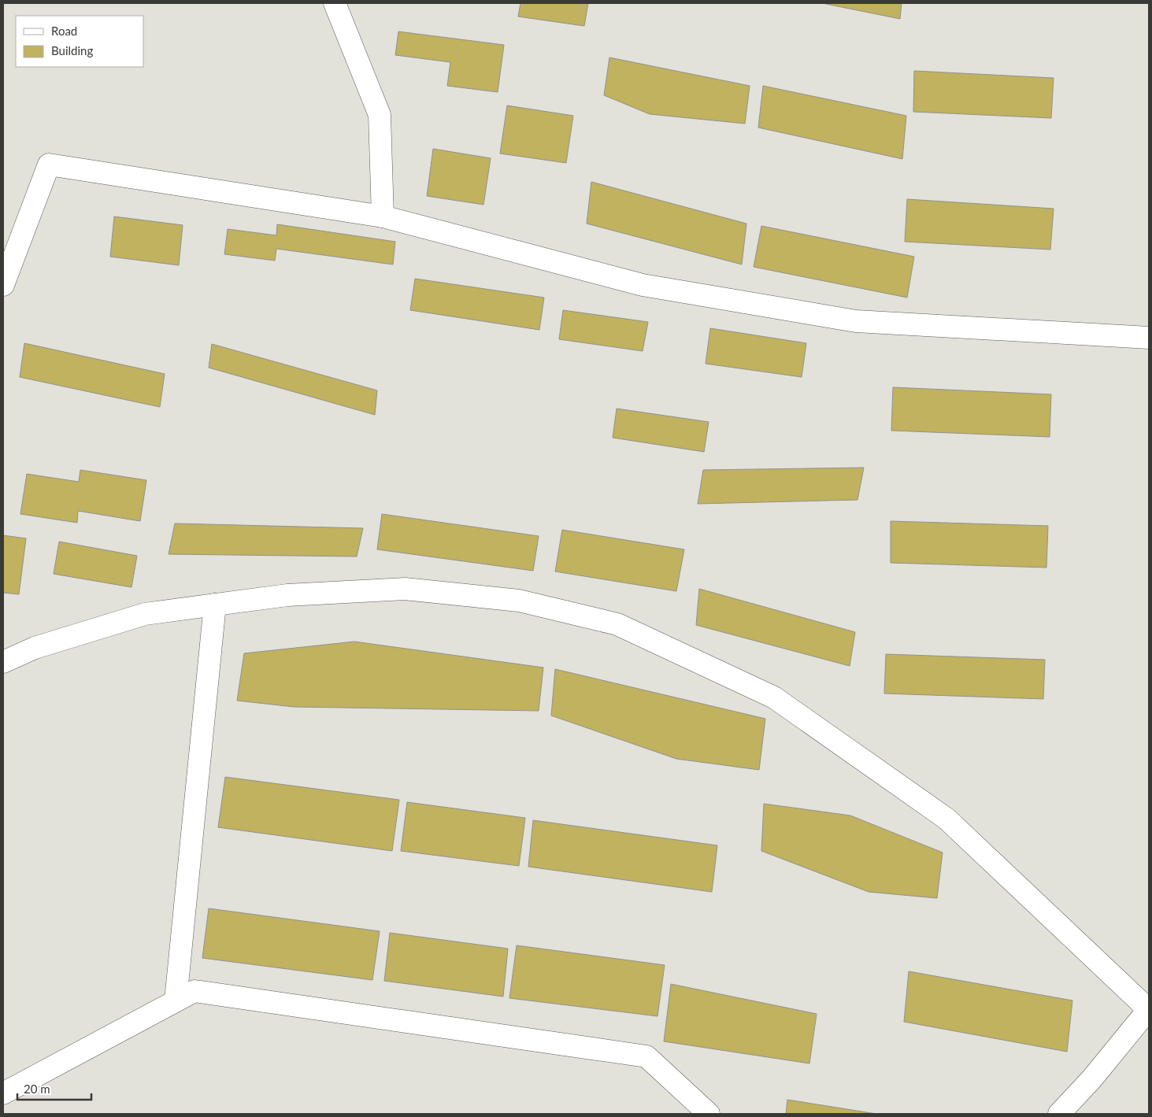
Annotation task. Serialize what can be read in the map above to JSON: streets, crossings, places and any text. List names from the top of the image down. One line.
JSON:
{"legend":["Road","Building"],"scale_bar":"20 m"}
